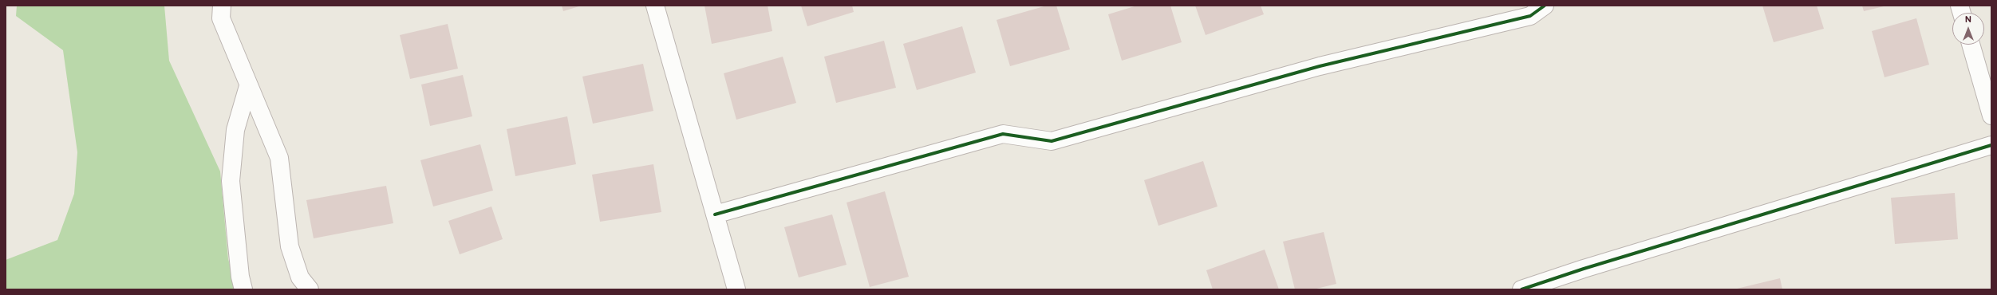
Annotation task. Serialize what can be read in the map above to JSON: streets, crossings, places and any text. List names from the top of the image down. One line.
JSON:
{"north":"top"}
